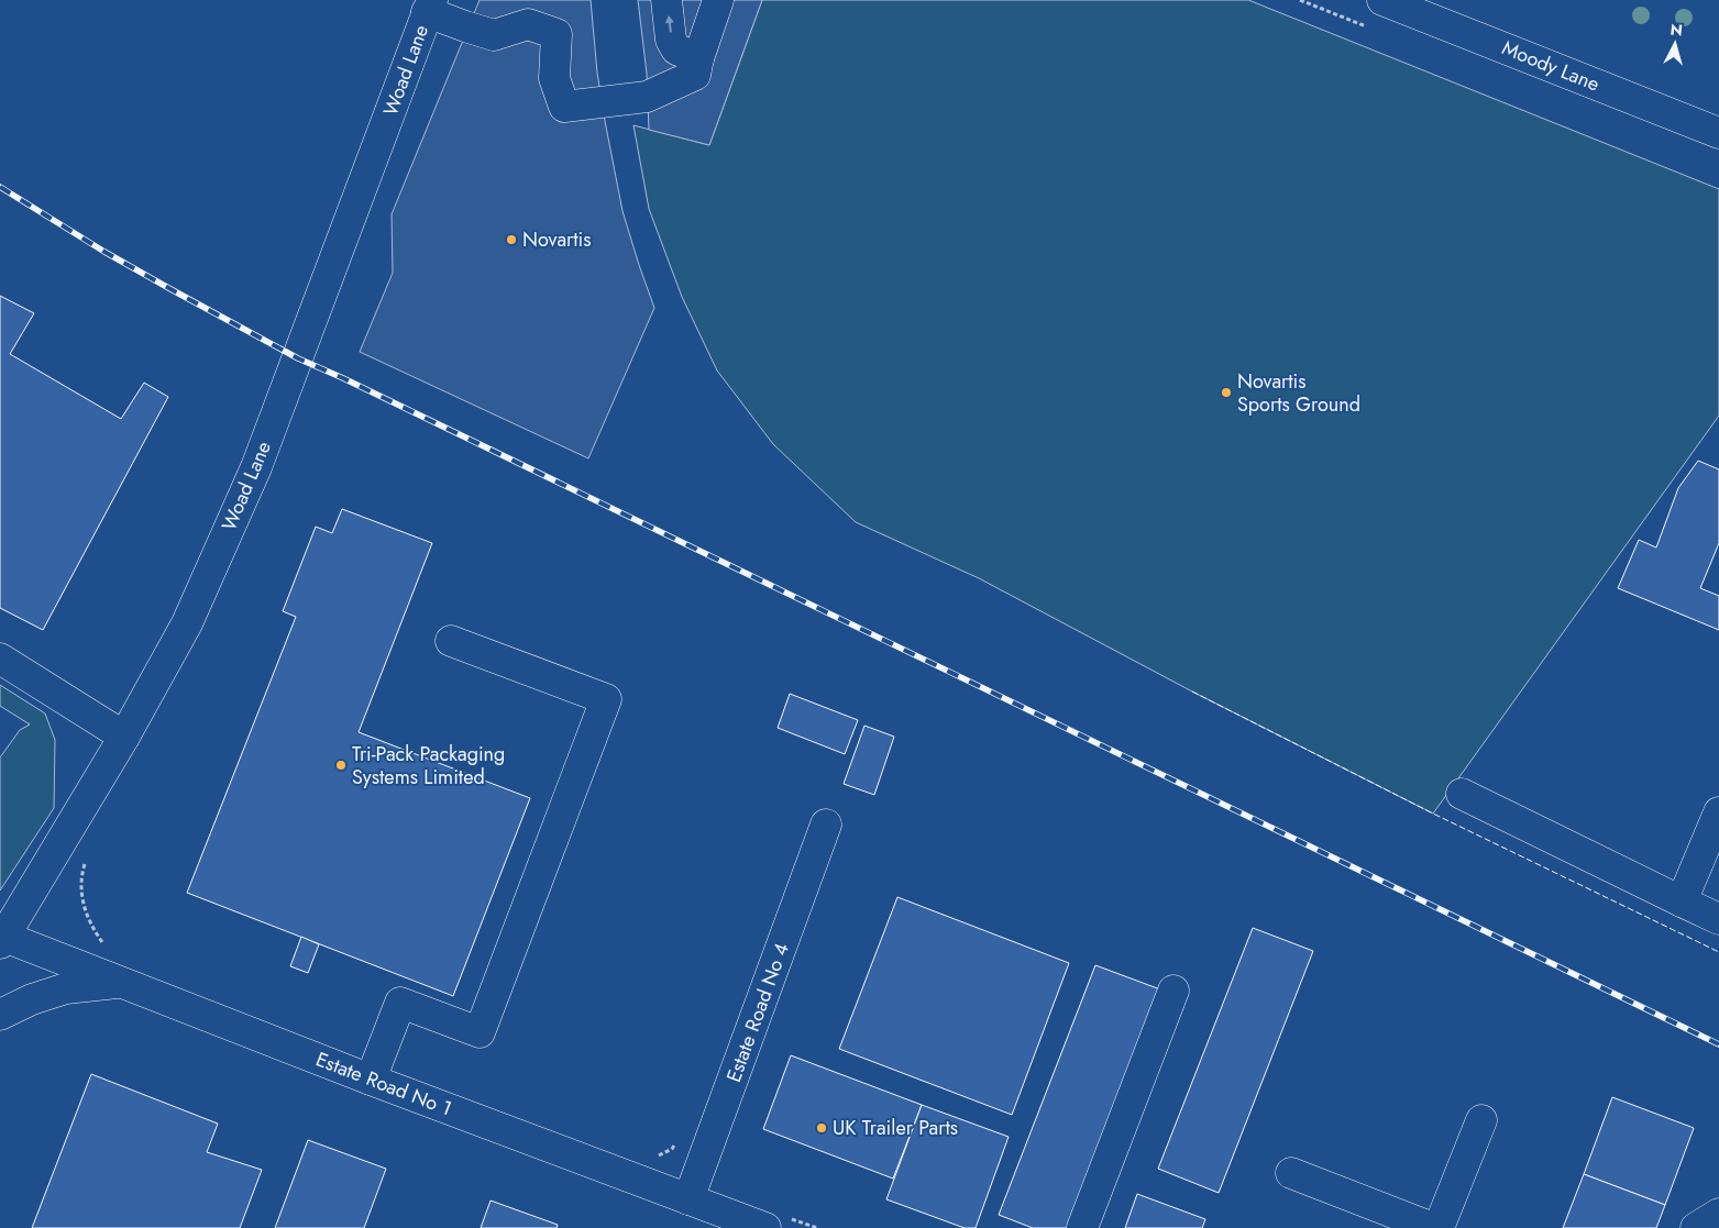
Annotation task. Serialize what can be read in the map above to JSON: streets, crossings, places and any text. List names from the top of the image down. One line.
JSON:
{"streets":{"street":["Moody Lane","Woad Lane","Estate Road No 4","Estate Road No 1"]},"crossings":[["Woad Lane","Estate Road No 1"],["Estate Road No 4","Estate Road No 1"]],"places":["Novartis","Novartis Sports Ground","Tri-Pack Packaging Systems Limited","UK Trailer Parts"],"north":"top"}
